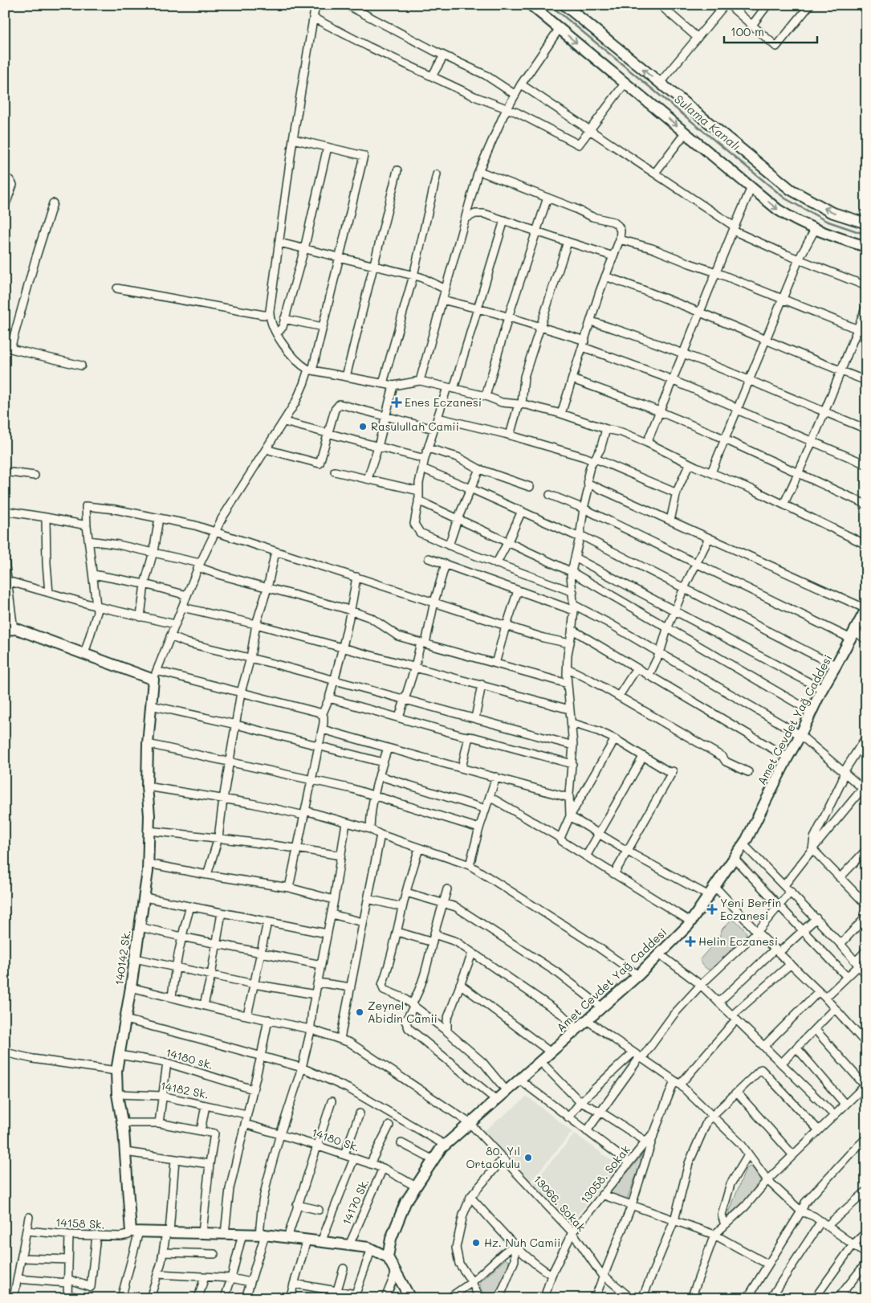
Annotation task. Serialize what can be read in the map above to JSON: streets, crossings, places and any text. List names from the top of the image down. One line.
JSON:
{"streets":{"street":["Amet Cevdet Yağ Caddesi","140142 Sk.","14180 sk.","14182 Sk.","14180 Sk.","13058. Sokak","14170 Sk.","13066. Sokak","14158 Sk."]},"crossings":[["Amet Cevdet Yağ Caddesi","14180 Sk."],["Amet Cevdet Yağ Caddesi","13066. Sokak"],["140142 Sk.","14180 sk."],["140142 Sk.","14182 Sk."],["140142 Sk.","13066. Sokak"],["140142 Sk.","14158 Sk."],["14180 Sk.","14170 Sk."],["13058. Sokak","13066. Sokak"]],"water":["Sulama Kanalı"],"places":{"health":["Enes Eczanesi","Yeni Berfin Eczanesi","Helin Eczanesi"],"other":["Rasulullah Camii","Zeynel Abidin Camii","80. Yıl Ortaokulu","Hz. Nuh Camii"]},"scale_bar":"100 m"}
